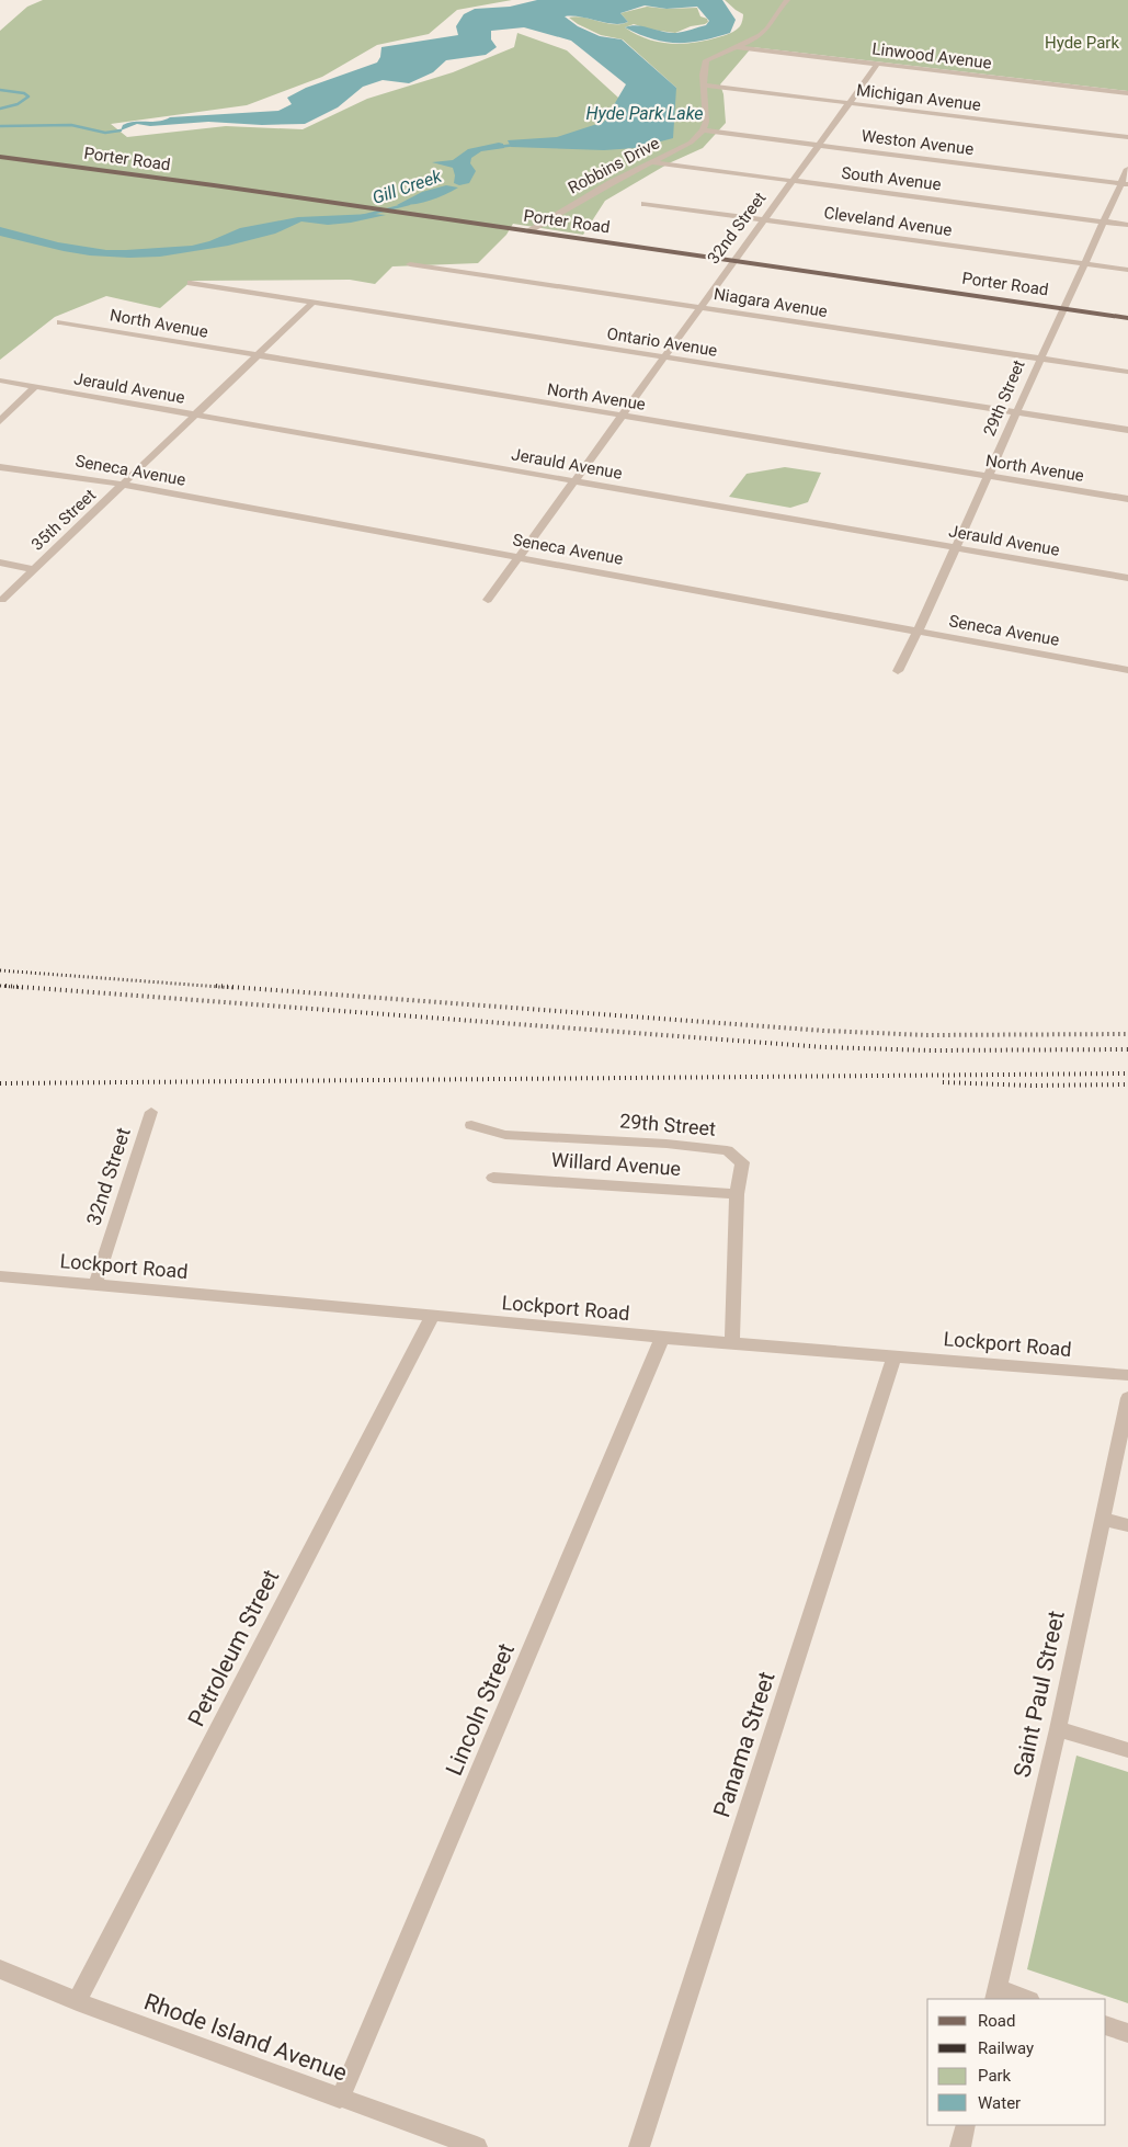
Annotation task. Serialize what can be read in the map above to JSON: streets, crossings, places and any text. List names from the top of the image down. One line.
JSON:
{"streets":{"main road":["Porter Road"],"street":["Linwood Avenue","Michigan Avenue","Weston Avenue","Robbins Drive","South Avenue","Cleveland Avenue","32nd Street","Niagara Avenue","North Avenue","Ontario Avenue","Jerauld Avenue","29th Street","Seneca Avenue","35th Street","Willard Avenue","Lockport Road","Petroleum Street","Saint Paul Street","Lincoln Street","Panama Street","Rhode Island Avenue"]},"crossings":[["Linwood Avenue","32nd Street"],["Michigan Avenue","32nd Street"],["Weston Avenue","Robbins Drive"],["Weston Avenue","32nd Street"],["Weston Avenue","29th Street"],["Porter Road","Robbins Drive"],["Porter Road","32nd Street"],["Porter Road","29th Street"],["Robbins Drive","South Avenue"],["South Avenue","32nd Street"],["South Avenue","29th Street"],["Cleveland Avenue","32nd Street"],["Cleveland Avenue","29th Street"],["32nd Street","Niagara Avenue"],["32nd Street","North Avenue"],["32nd Street","Ontario Avenue"],["32nd Street","Jerauld Avenue"],["32nd Street","Seneca Avenue"],["32nd Street","Lockport Road"],["Niagara Avenue","29th Street"],["North Avenue","29th Street"],["North Avenue","35th Street"],["Ontario Avenue","29th Street"],["Ontario Avenue","35th Street"],["Jerauld Avenue","29th Street"],["Jerauld Avenue","35th Street"],["29th Street","Seneca Avenue"],["29th Street","Willard Avenue"],["29th Street","Lockport Road"],["Seneca Avenue","35th Street"],["Lockport Road","Petroleum Street"],["Lockport Road","Lincoln Street"],["Lockport Road","Panama Street"],["Petroleum Street","Rhode Island Avenue"],["Lincoln Street","Rhode Island Avenue"]],"water":["Hyde Park Lake","Gill Creek"],"parks":["Hyde Park"],"legend":["Road","Railway","Park","Water"]}
